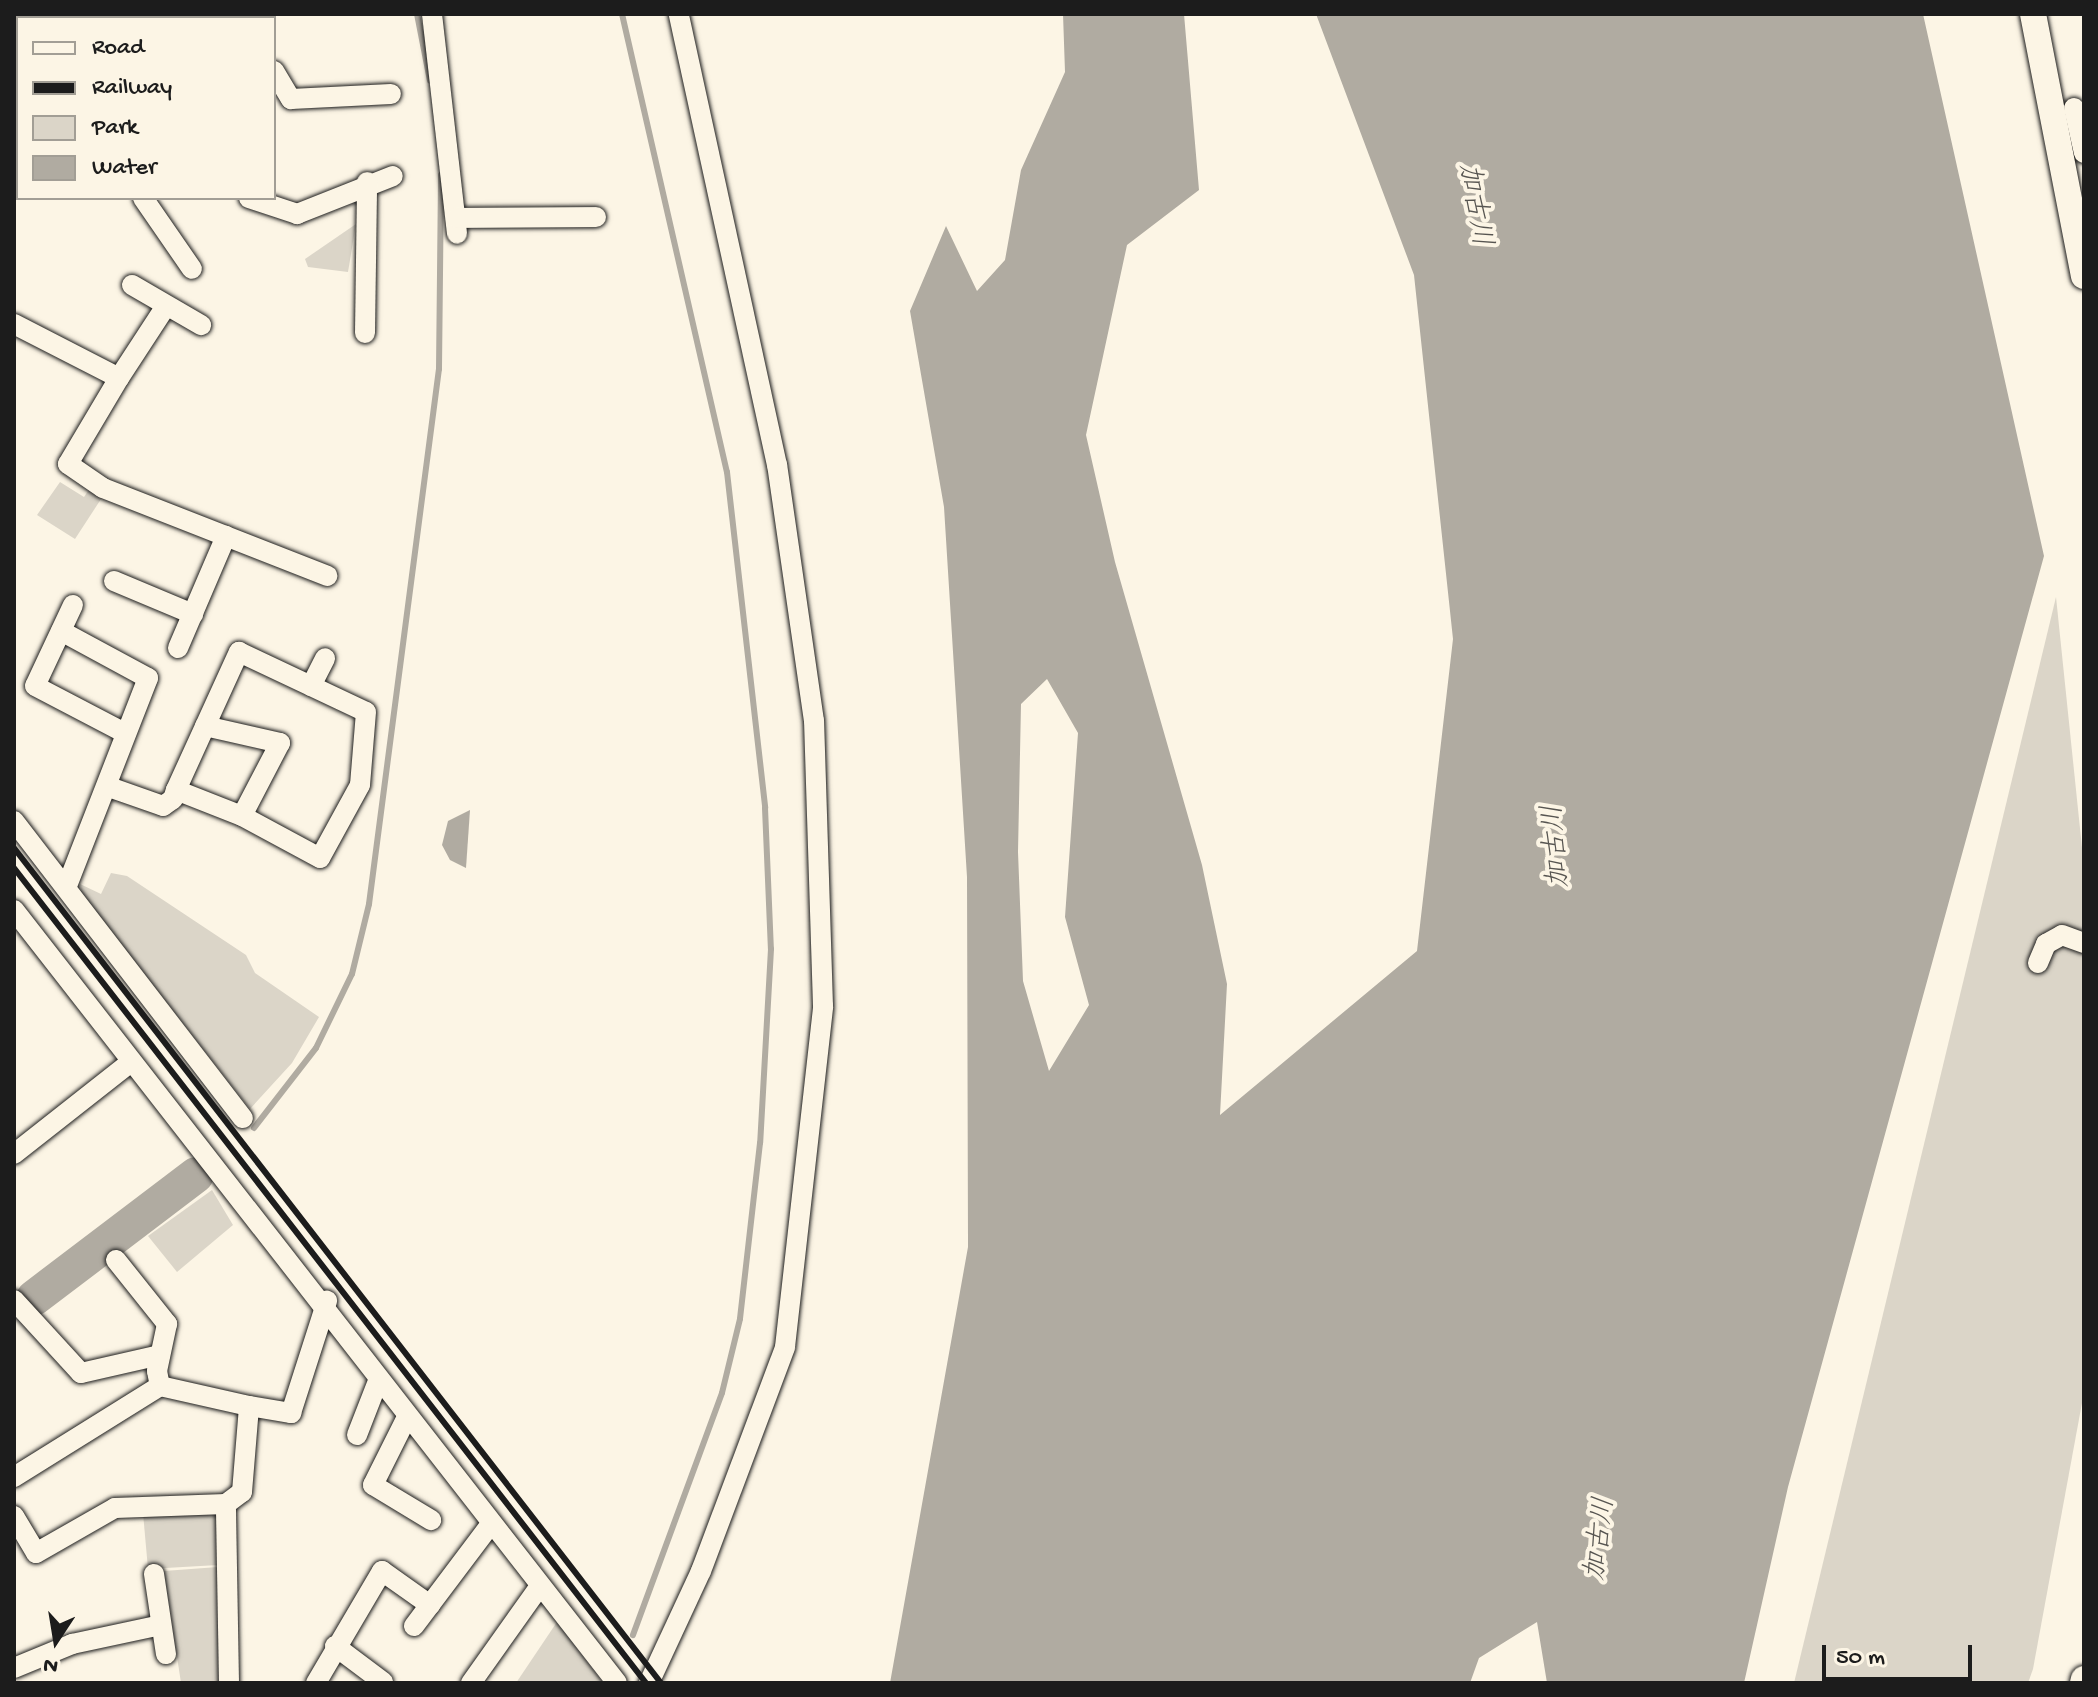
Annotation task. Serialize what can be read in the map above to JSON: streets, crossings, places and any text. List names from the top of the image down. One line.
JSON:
{"water":["加古川"],"legend":["Road","Railway","Park","Water"],"scale_bar":"50 m","north":"bottom"}
